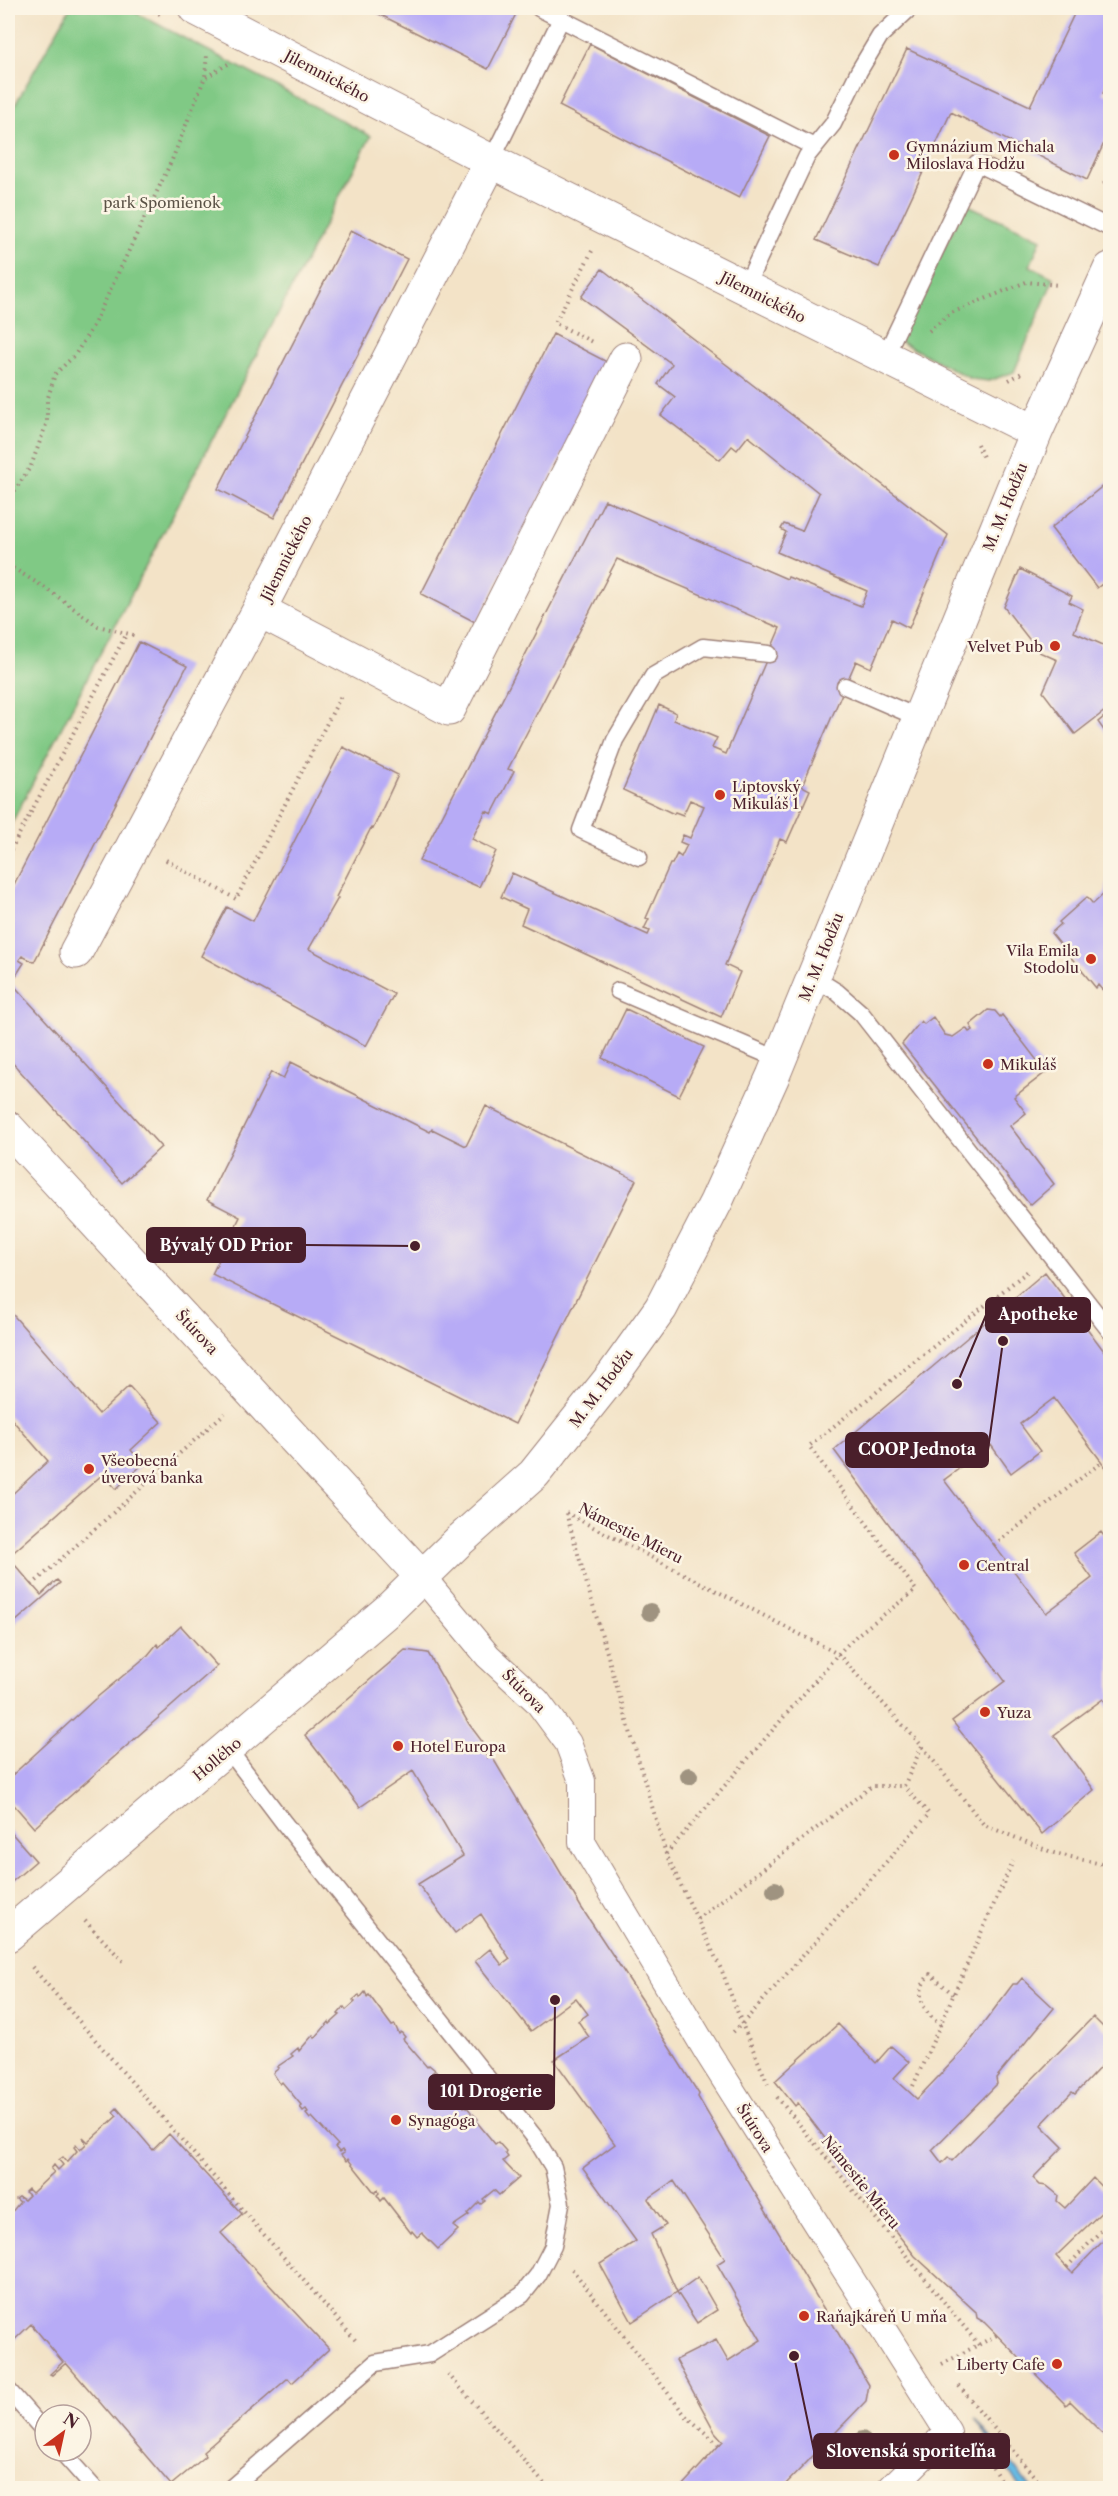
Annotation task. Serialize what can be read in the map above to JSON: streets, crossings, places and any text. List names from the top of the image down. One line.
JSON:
{"streets":{"street":["Jilemnického","M. M. Hodžu","Štúrova","Hollého"],"path":["Námestie Mieru"]},"crossings":[["Jilemnického","M. M. Hodžu"],["M. M. Hodžu","Štúrova"],["M. M. Hodžu","Hollého"],["Štúrova","Hollého"]],"parks":["park Spomienok"],"places":["Gymnázium Michala Miloslava Hodžu","Velvet Pub","Liptovský Mikuláš 1","Vila Emila Stodolu","Mikuláš","Bývalý OD Prior","COOP Jednota","Apotheke","Všeobecná úverová banka","Central","Yuza","Hotel Europa","101 Drogerie","Synagóga","Raňajkáreň U mňa","Slovenská sporiteľňa","Liberty Cafe"],"north":"top right"}
